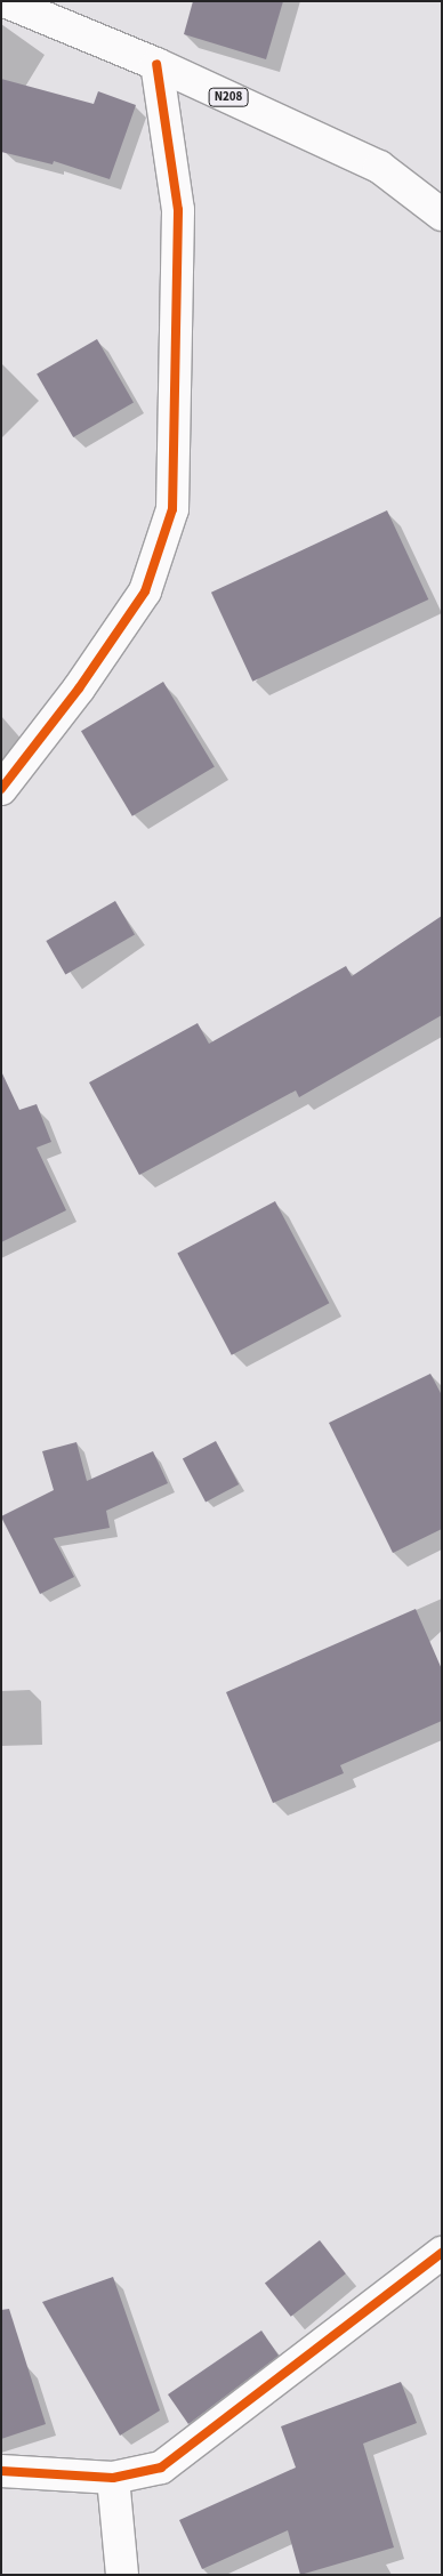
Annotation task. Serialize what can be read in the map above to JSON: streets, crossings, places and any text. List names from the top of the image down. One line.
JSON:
{"streets":{"main road":["N208"]}}
